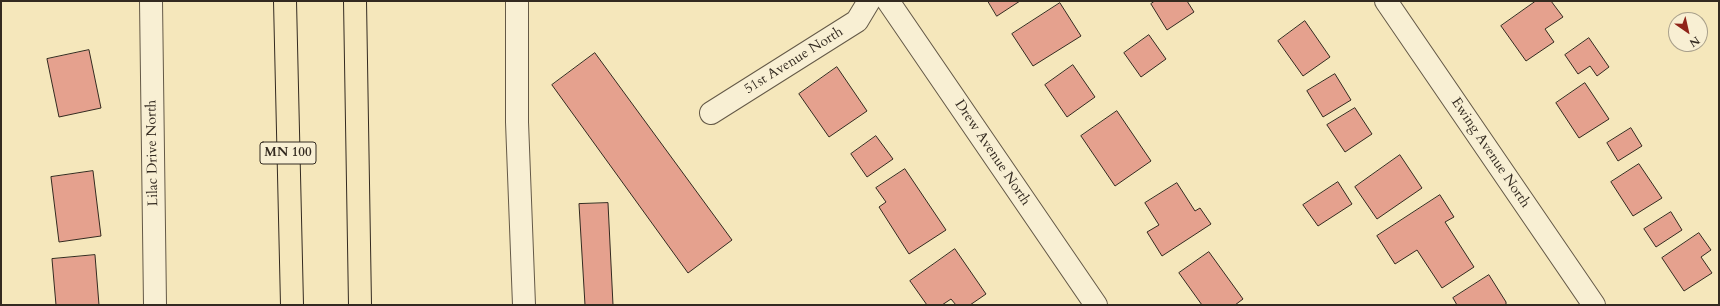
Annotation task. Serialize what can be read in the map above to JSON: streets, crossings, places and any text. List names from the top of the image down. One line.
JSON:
{"streets":{"highway":["MN 100"],"street":["51st Avenue North","Lilac Drive North","Drew Avenue North","Ewing Avenue North"]},"north":"bottom right"}
